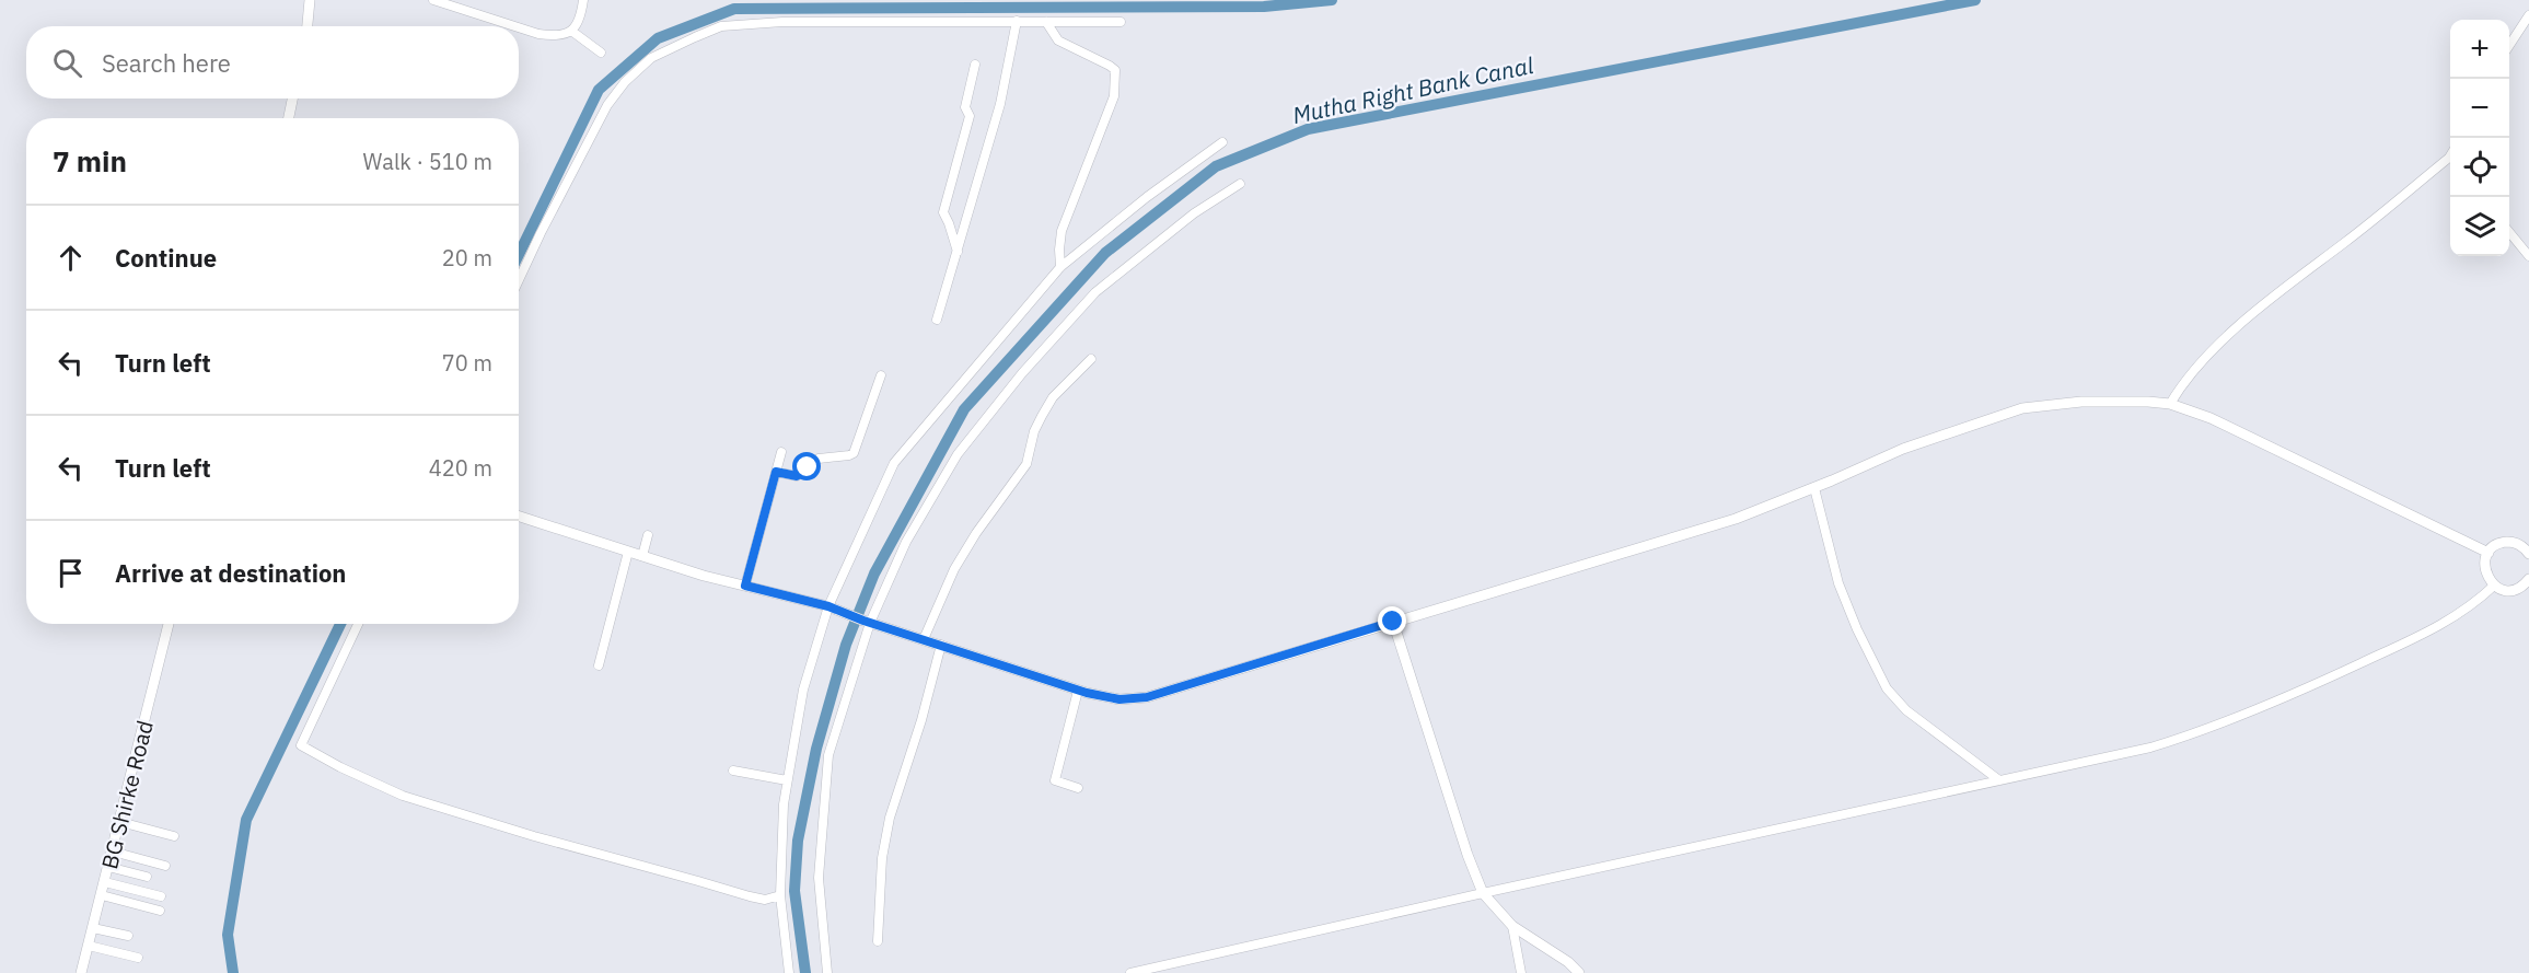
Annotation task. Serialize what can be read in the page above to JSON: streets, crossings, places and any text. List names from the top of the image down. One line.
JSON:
{"streets":{"street":["BG Shirke Road"]},"water":["Mutha Right Bank Canal"],"page":{"map_buttons":["+","−"],"search":"Search here","heading":["7 min","Walk · 510 m"],"list":[["Continue","20 m"],["Turn left","70 m"],["Turn left","420 m"],"Arrive at destination"]}}
